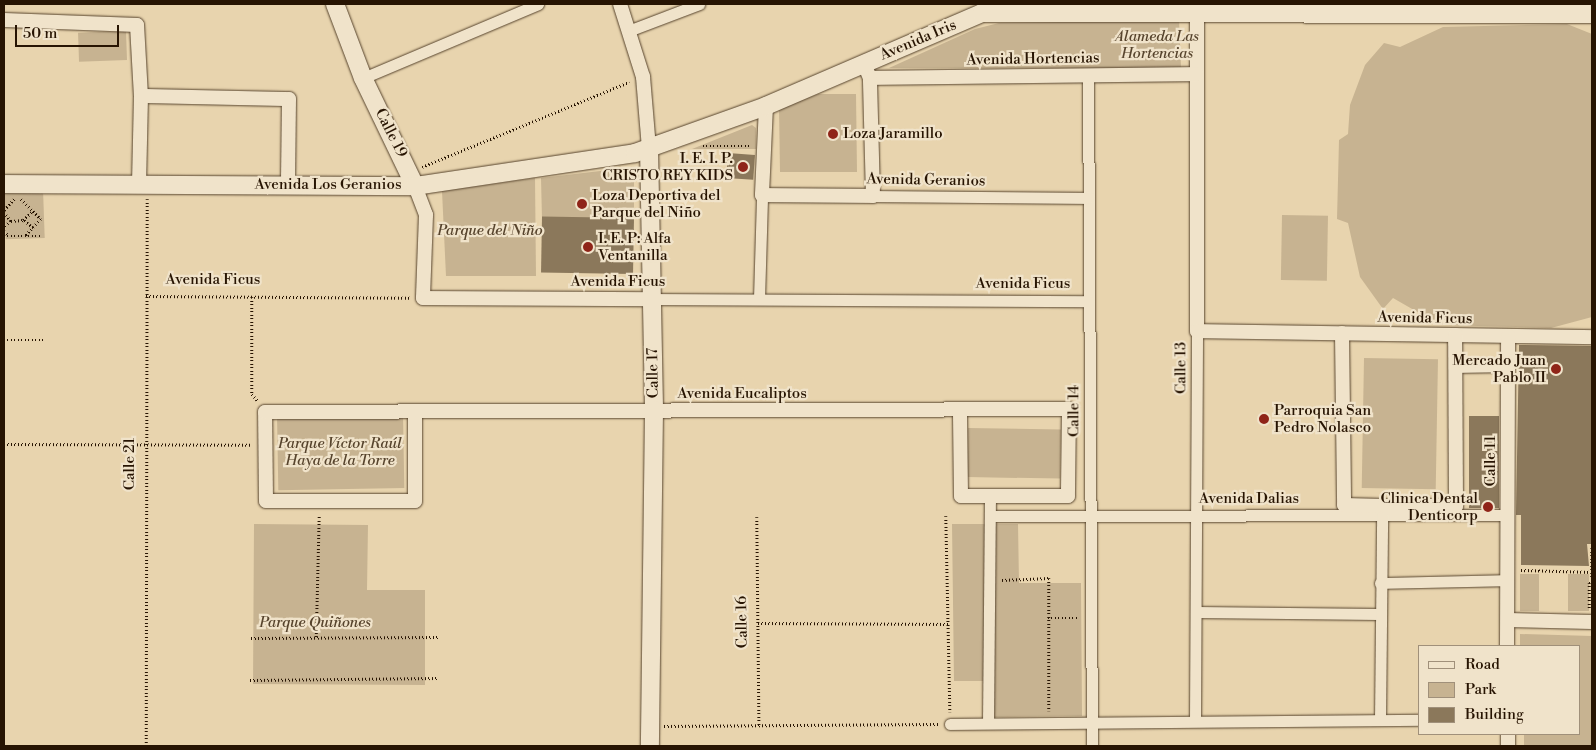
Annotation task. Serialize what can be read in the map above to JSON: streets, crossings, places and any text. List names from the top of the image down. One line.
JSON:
{"streets":{"street":["Avenida Iris","Avenida Hortencias","Calle 19","Avenida Geranios","Avenida Los Geranios","Avenida Ficus","Calle 13","Calle 17","Avenida Eucaliptos","Calle 14","Calle 11","Avenida Dalias"],"path":["Calle 21","Calle 16"]},"crossings":[["Avenida Iris","Avenida Hortencias"],["Avenida Iris","Avenida Los Geranios"],["Avenida Iris","Calle 13"],["Avenida Iris","Calle 17"],["Avenida Hortencias","Calle 13"],["Avenida Hortencias","Calle 14"],["Calle 19","Avenida Los Geranios"],["Calle 19","Avenida Ficus"],["Avenida Geranios","Calle 14"],["Avenida Los Geranios","Calle 17"],["Avenida Los Geranios","Calle 21"],["Avenida Ficus","Calle 13"],["Avenida Ficus","Calle 17"],["Avenida Ficus","Calle 14"],["Avenida Ficus","Calle 11"],["Avenida Ficus","Calle 21"],["Calle 13","Avenida Dalias"],["Calle 17","Avenida Eucaliptos"],["Avenida Eucaliptos","Calle 14"],["Calle 14","Avenida Dalias"],["Calle 11","Avenida Dalias"]],"parks":["Alameda Las Hortencias","Parque del Niño","Parque Víctor Raúl Haya de la Torre","Parque Quiñones"],"places":["Loza Jaramillo","I. E. I. P. CRISTO REY KIDS","Loza Deportiva del Parque del Niño","I. E. P: Alfa Ventanilla","Mercado Juan Pablo II","Parroquia San Pedro Nolasco","Clinica Dental Denticorp"],"legend":["Road","Park","Building"],"scale_bar":"50 m"}
